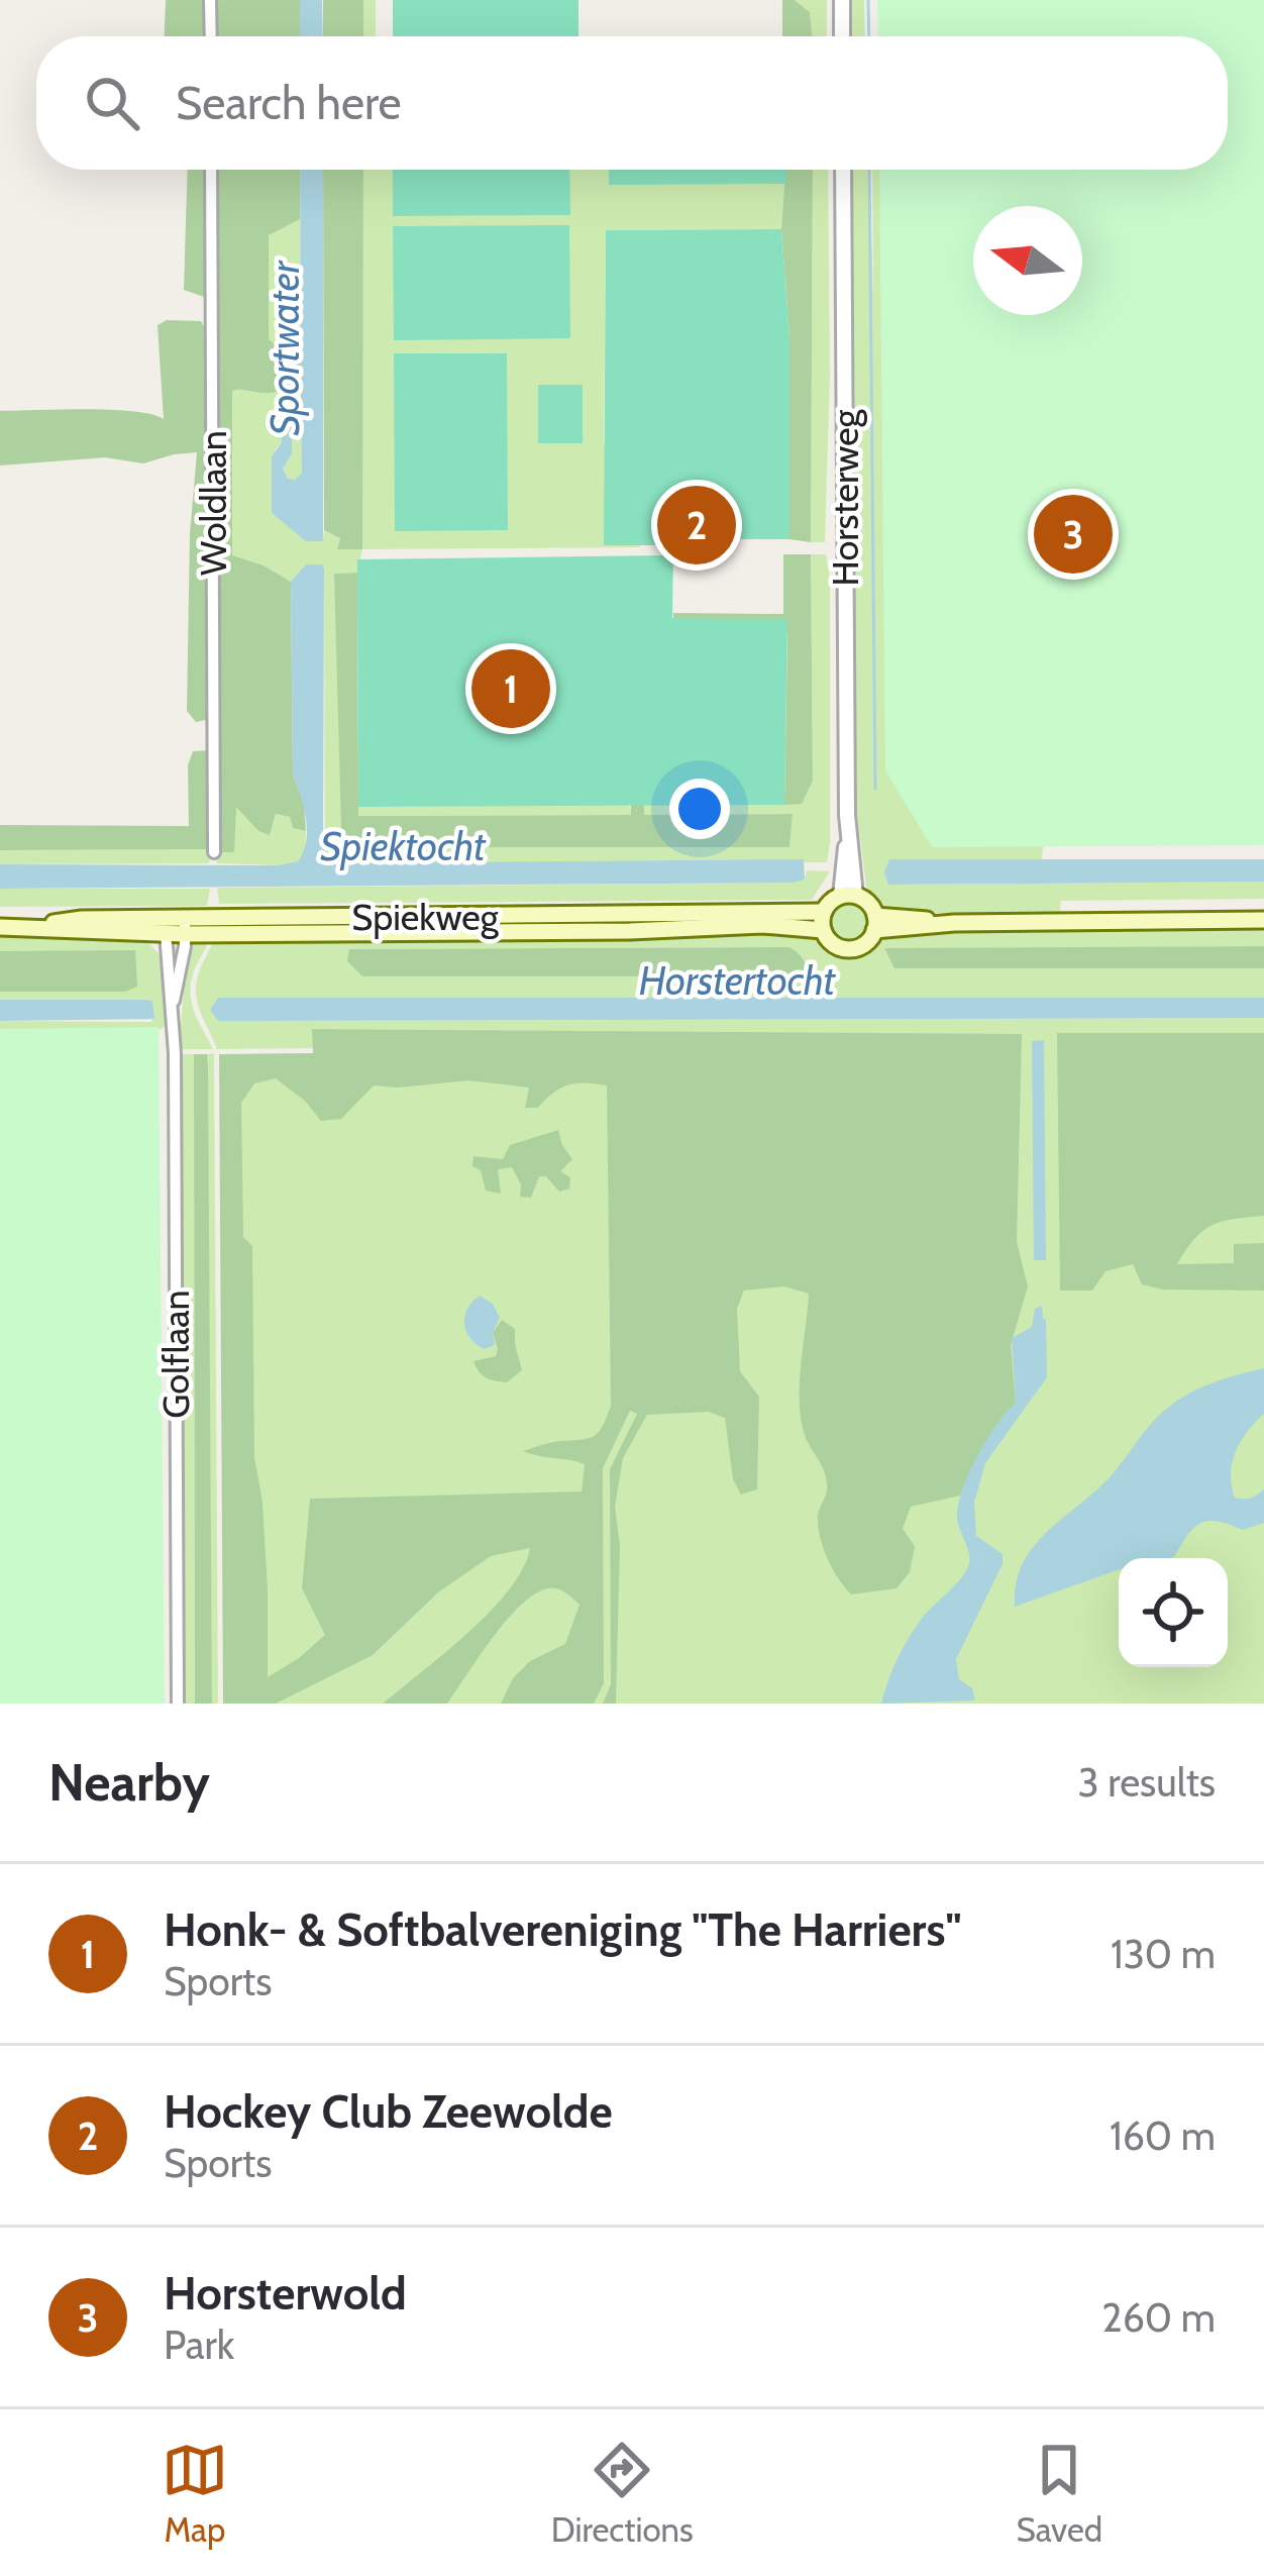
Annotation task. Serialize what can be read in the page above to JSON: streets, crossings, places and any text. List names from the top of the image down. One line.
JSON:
{"streets":{"main road":["Spiekweg"],"street":["Horsterweg","Woldlaan","Golflaan"]},"crossings":[["Horsterweg","Spiekweg"],["Spiekweg","Golflaan"]],"water":["Sportwater","Spiektocht","Horstertocht"],"north":"left","page":{"search":"Search here","pins":["2","3","1"],"heading":["Nearby","3 results"],"list":[{"mark":"1","name":"Honk- & Softbalvereniging \"The Harriers\"","note":"Sports","value":"130 m"},{"mark":"2","name":"Hockey Club Zeewolde","note":"Sports","value":"160 m"},{"mark":"3","name":"Horsterwold","note":"Park","value":"260 m"}],"nav":["Map","Directions","Saved"]}}
